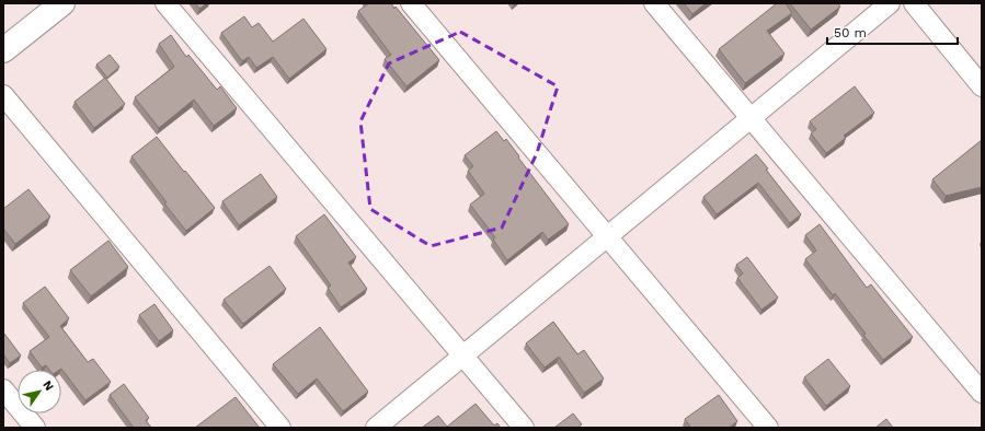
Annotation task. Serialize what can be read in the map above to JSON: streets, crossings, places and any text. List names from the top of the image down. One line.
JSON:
{"scale_bar":"50 m","north":"top right"}
